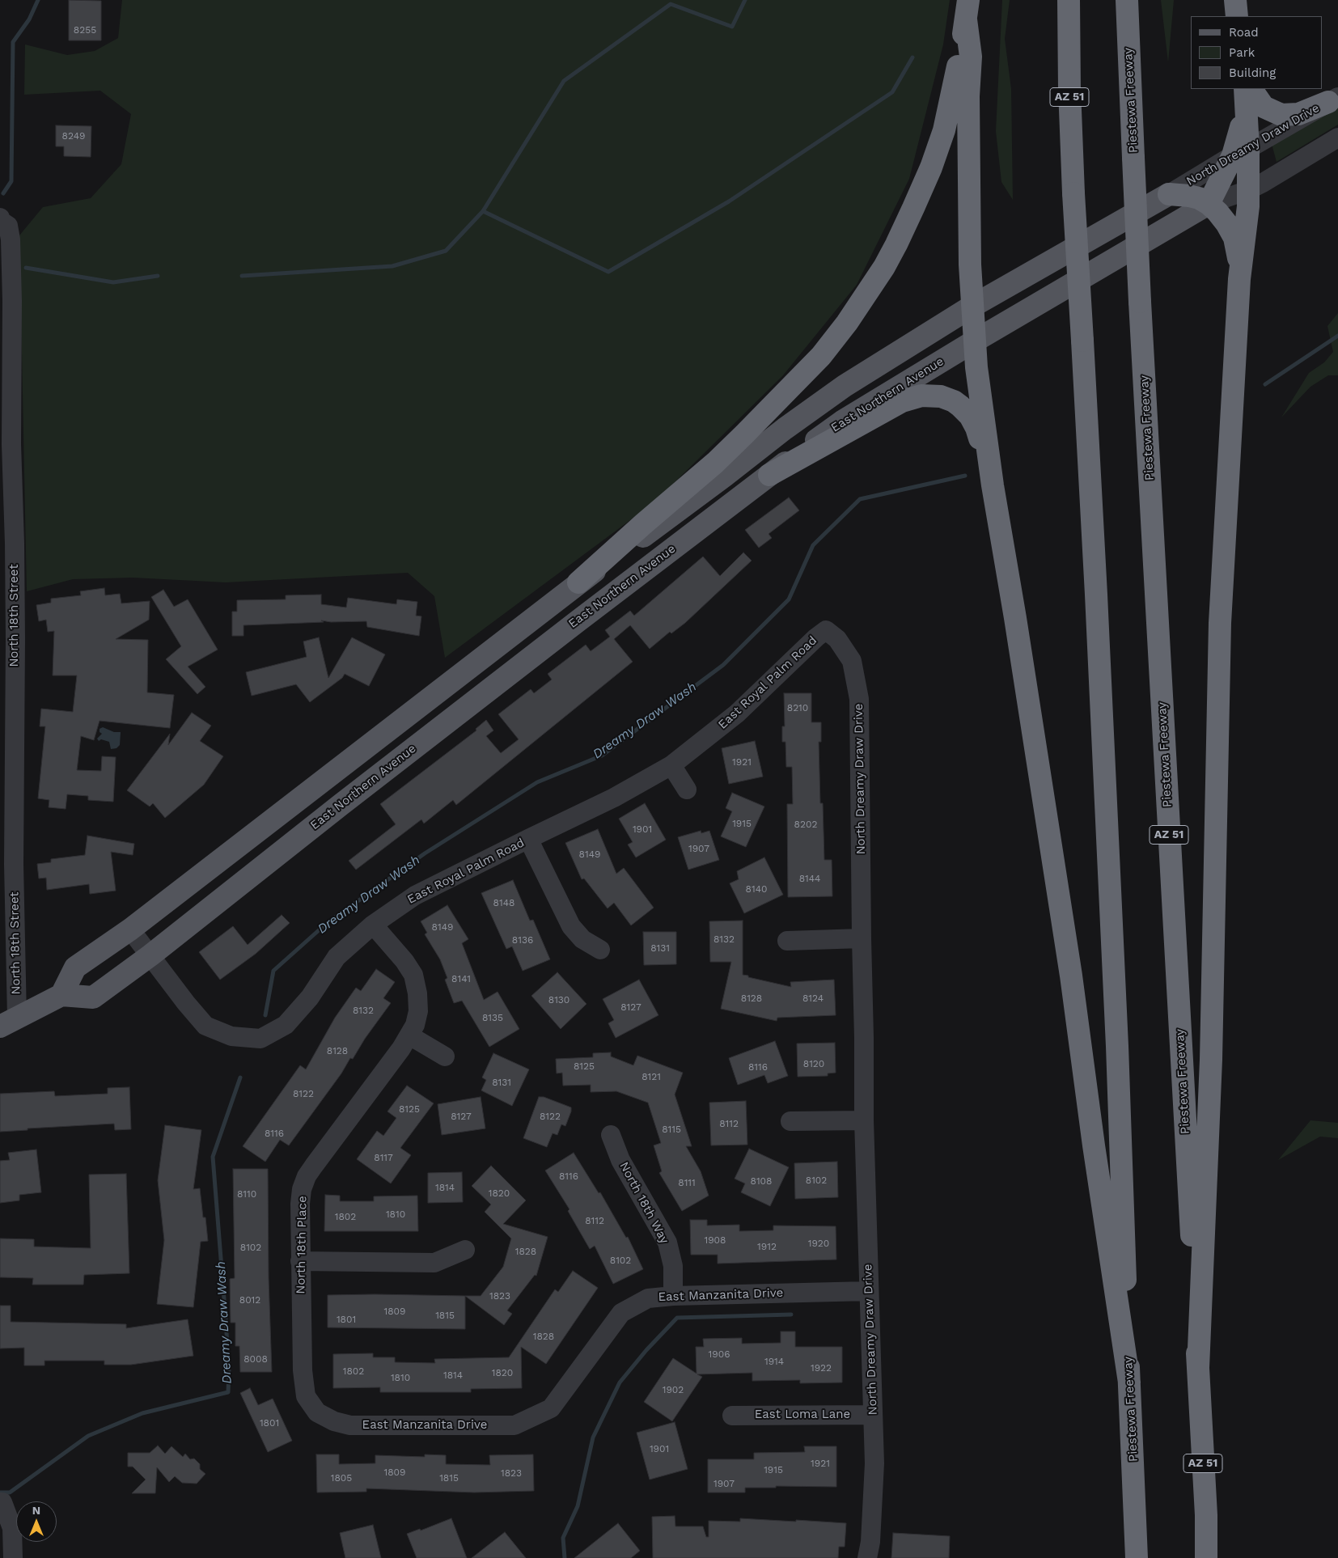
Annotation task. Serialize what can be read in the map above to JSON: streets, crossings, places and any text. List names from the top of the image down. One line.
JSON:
{"streets":{"highway":["AZ 51","Piestewa Freeway"],"main road":["East Northern Avenue"],"street":["North Dreamy Draw Drive","North 18th Street","East Royal Palm Road","North 18th Way","North 18th Place","East Manzanita Drive","East Loma Lane"]},"crossings":[["North Dreamy Draw Drive","East Royal Palm Road"],["North Dreamy Draw Drive","East Manzanita Drive"],["North Dreamy Draw Drive","East Loma Lane"],["East Northern Avenue","East Royal Palm Road"],["East Royal Palm Road","North 18th Place"],["North 18th Way","East Manzanita Drive"],["North 18th Place","East Manzanita Drive"]],"water":["Dreamy Draw Wash"],"house_numbers":["8255","8249","8210","1921","1915","8202","1901","1907","8149","8144","8140","8148","8149","8132","8136","8131","8141","8128","8124","8130","8127","8132","8135","8128","8120","8125","8116","8121","8131","8122","8125","8127","8122","8112","8115","8116","8117","8116","8102","8108","8111","1814","1820","8110","1810","1802","8112","1908","1920","1912","8102","1828","8102","1823","8012","1809","1815","1801","1828","1906","8008","1914","1922","1802","1820","1814","1810","1902","1801","1901","1921","1915","1809","1823","1805","1815","1907"],"legend":["Road","Park","Building"],"north":"top"}
